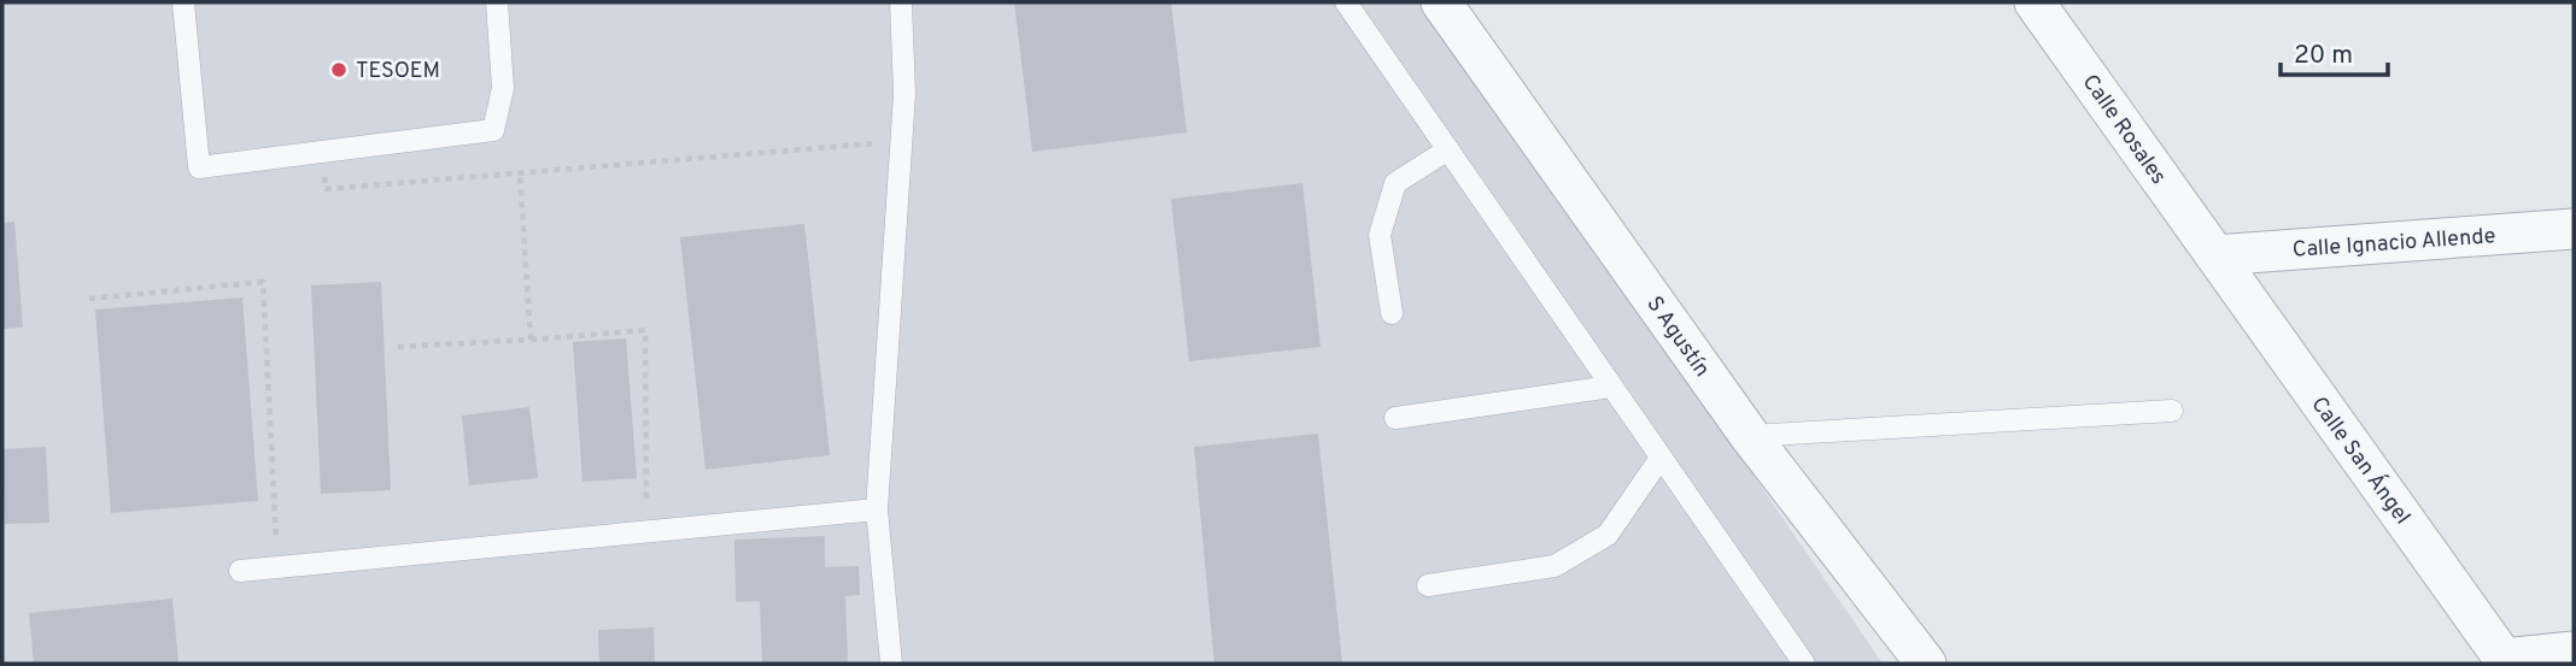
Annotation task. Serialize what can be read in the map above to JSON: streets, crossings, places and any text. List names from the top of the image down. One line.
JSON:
{"streets":{"street":["Calle Rosales","Calle Ignacio Allende","S Agustín","Calle San Ángel"]},"crossings":[["Calle Rosales","Calle Ignacio Allende"],["Calle Rosales","Calle San Ángel"],["Calle Ignacio Allende","Calle San Ángel"]],"places":["TESOEM"],"scale_bar":"20 m"}
